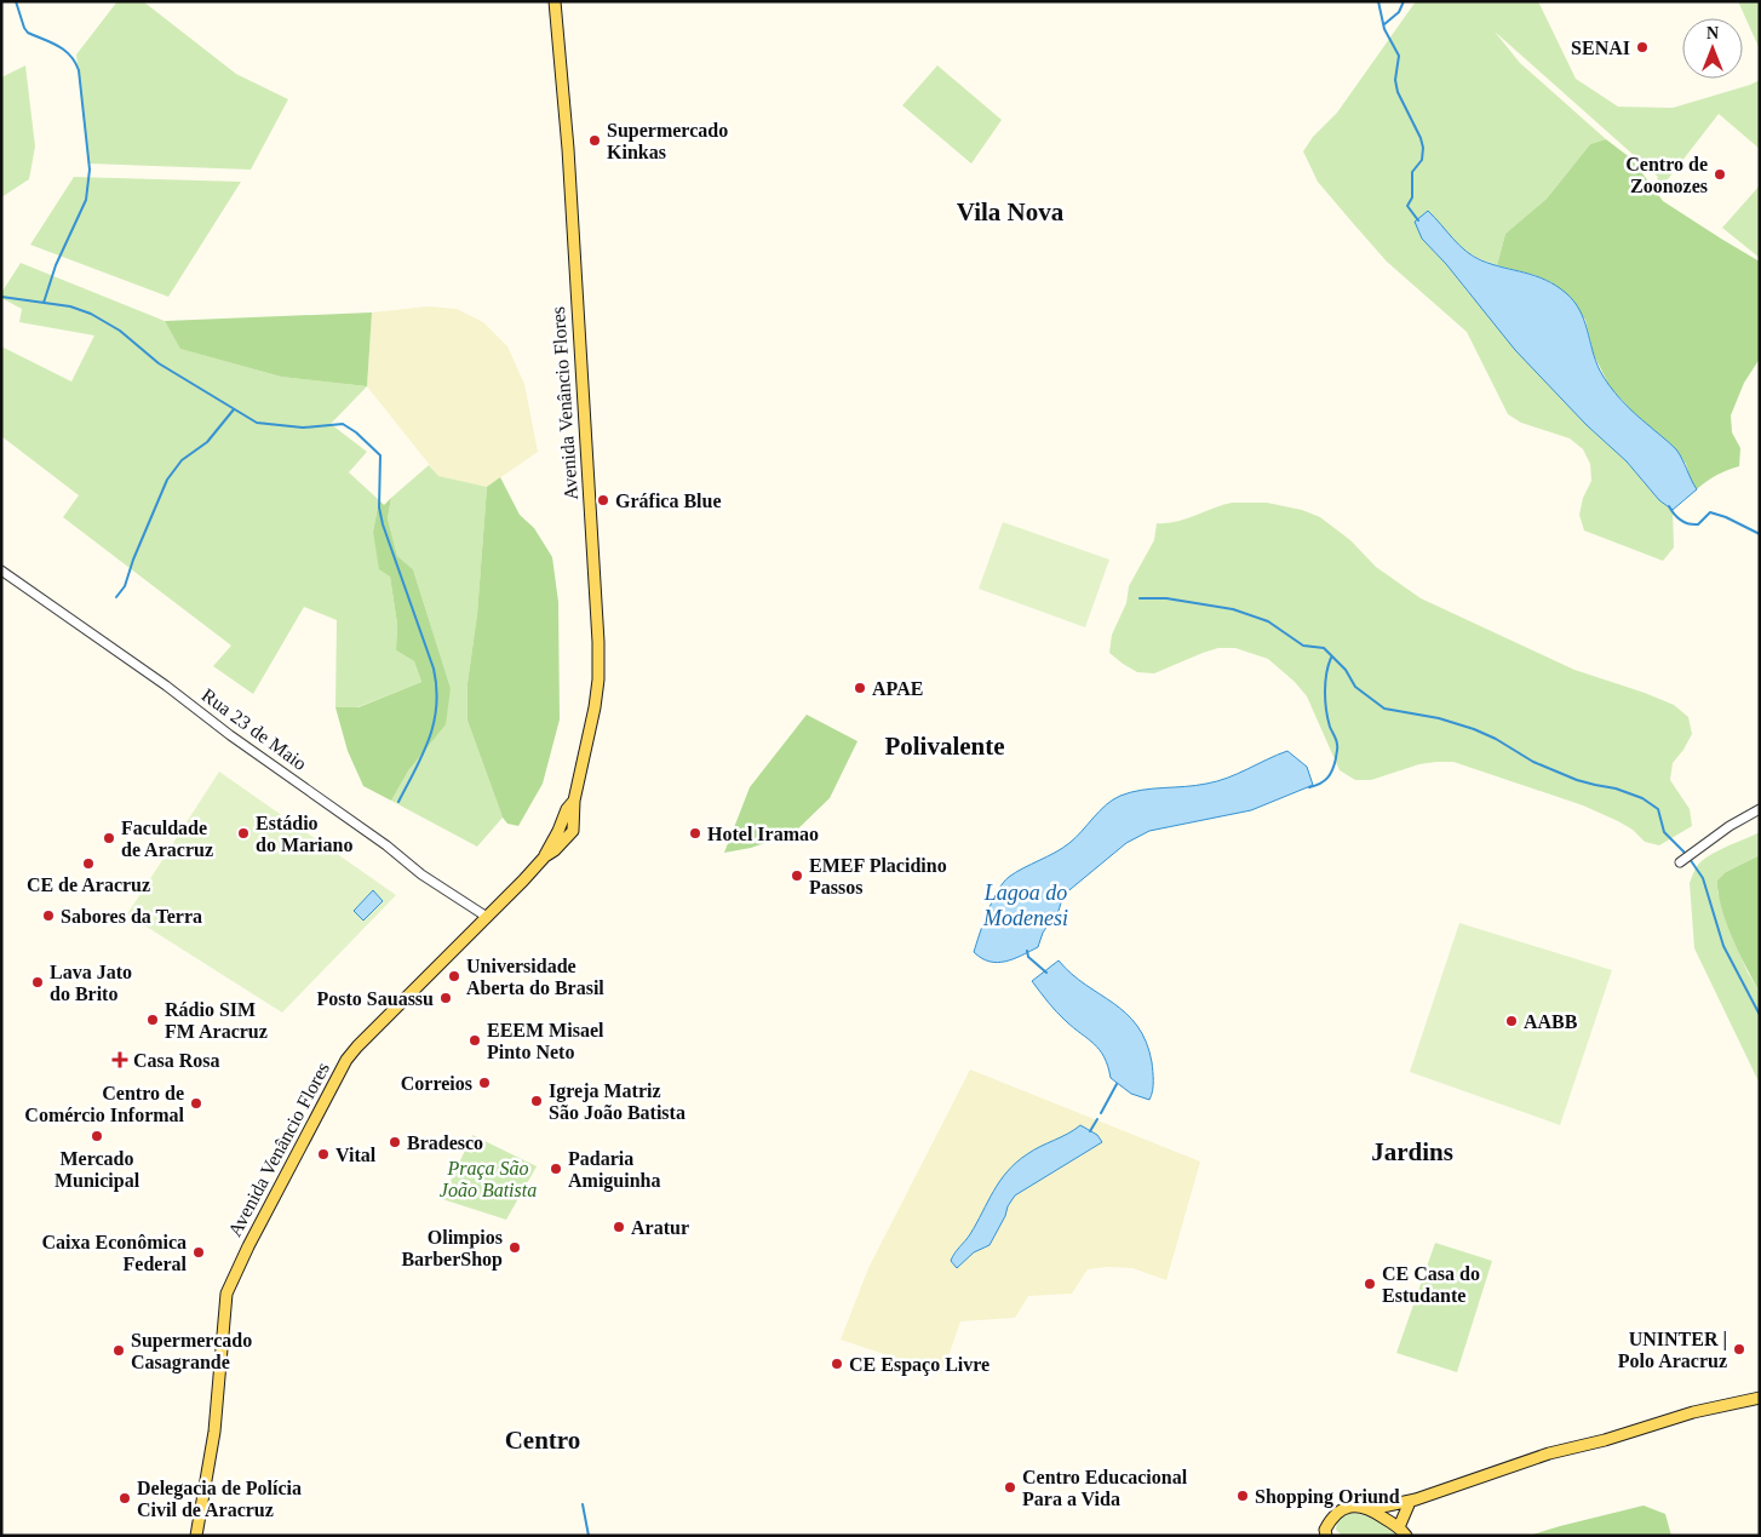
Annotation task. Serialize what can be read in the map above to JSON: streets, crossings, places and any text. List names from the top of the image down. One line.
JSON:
{"streets":{"main road":["Avenida Venâncio Flores"],"street":["Rua 23 de Maio"]},"crossings":[["Avenida Venâncio Flores","Rua 23 de Maio"]],"districts":["Vila Nova","Polivalente","Jardins","Centro"],"water":["Lagoa do Modenesi"],"parks":["Praça São João Batista"],"places":{"other":["SENAI","Supermercado Kinkas","Centro de Zoonozes","Gráfica Blue","APAE","Estádio do Mariano","Hotel Iramao","Faculdade de Aracruz","CE de Aracruz","EMEF Placidino Passos","Sabores da Terra","Universidade Aberta do Brasil","Lava Jato do Brito","Posto Sauassu","Rádio SIM FM Aracruz","AABB","EEEM Misael Pinto Neto","Correios","Igreja Matriz São João Batista","Centro de Comércio Informal","Mercado Municipal","Bradesco","Vital","Padaria Amiguinha","Aratur","Olimpios BarberShop","Caixa Econômica Federal","CE Casa do Estudante","UNINTER | Polo Aracruz","Supermercado Casagrande","CE Espaço Livre","Centro Educacional Para a Vida","Shopping Oriund","Delegacia de Polícia Civil de Aracruz"],"health":["Casa Rosa"]},"north":"top"}
